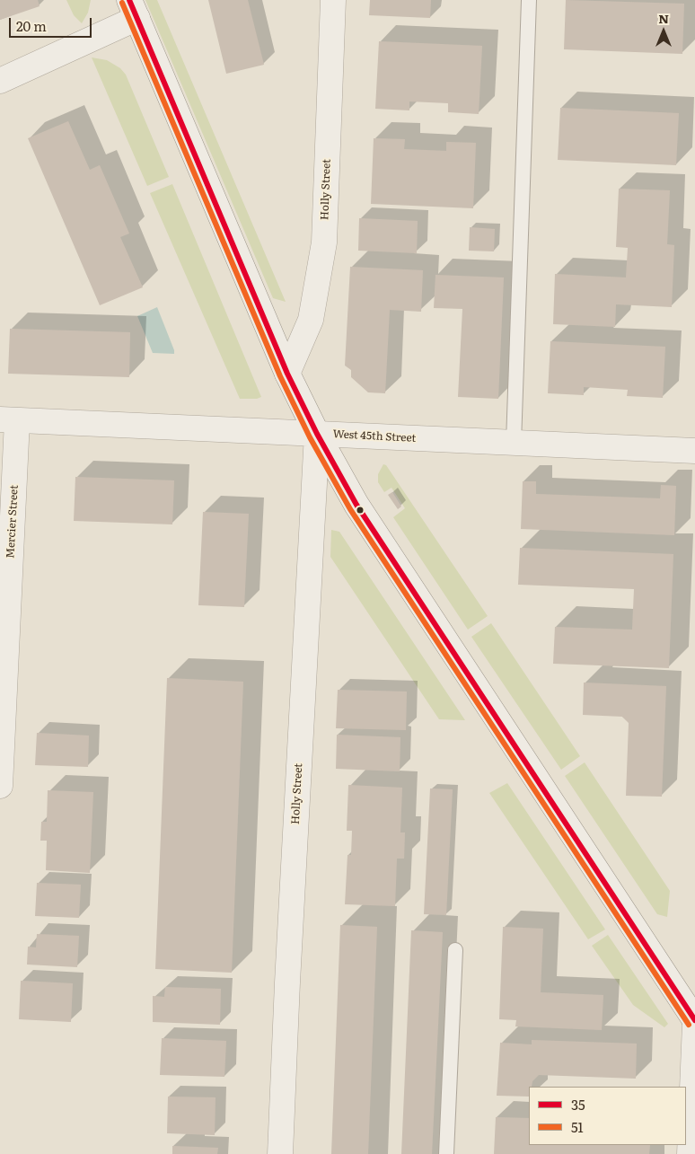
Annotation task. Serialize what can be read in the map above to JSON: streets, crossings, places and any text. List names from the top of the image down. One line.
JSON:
{"streets":{"street":["Holly Street","West 45th Street","Mercier Street"]},"crossings":[["Holly Street","West 45th Street"],["West 45th Street","Mercier Street"]],"lines":["transit line 35","transit line 51"],"legend":["35","51"],"scale_bar":"20 m","north":"top"}
